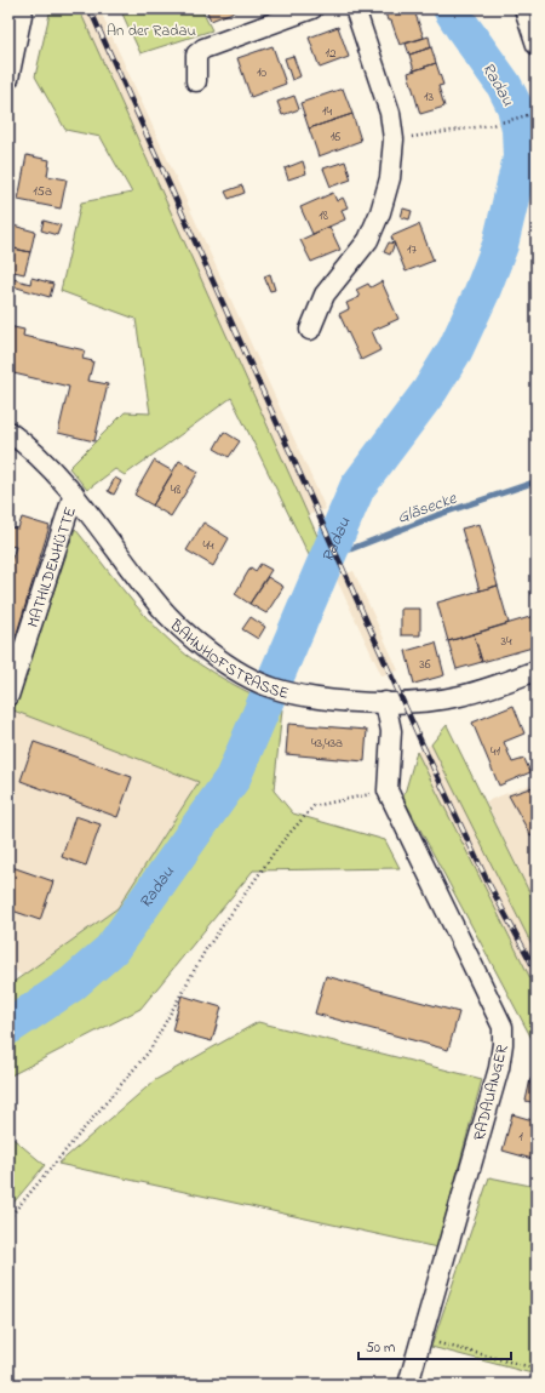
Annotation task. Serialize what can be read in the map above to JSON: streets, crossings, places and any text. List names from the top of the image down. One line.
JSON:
{"streets":{"street":["MATHILDENHÜTTE","BAHNHOFSTRASSE","RADAUANGER"]},"crossings":[["MATHILDENHÜTTE","BAHNHOFSTRASSE"],["BAHNHOFSTRASSE","RADAUANGER"]],"water":["Radau","Gläsecke"],"parks":["An der Radau"],"house_numbers":["12","10","13","14","16","15a","18","17","48","44","34","36","43,43a","41","1"],"scale_bar":"50 m"}
